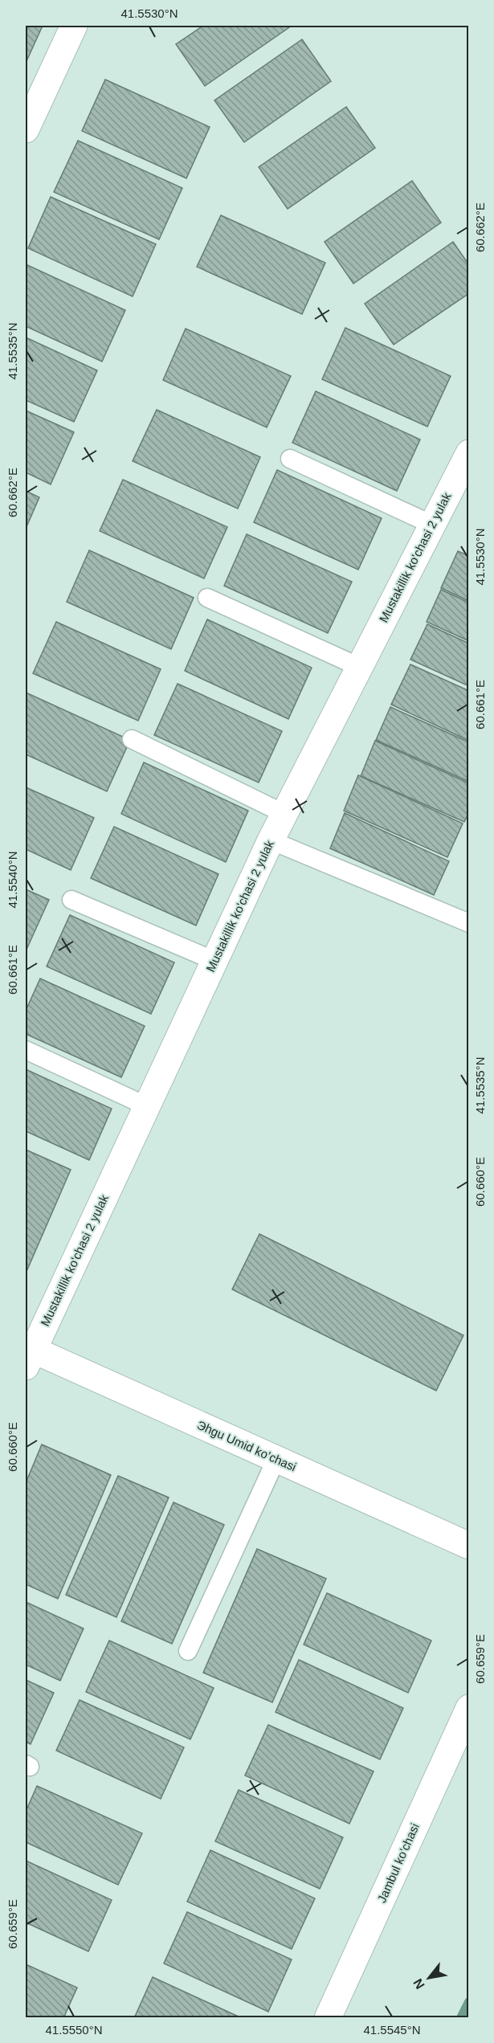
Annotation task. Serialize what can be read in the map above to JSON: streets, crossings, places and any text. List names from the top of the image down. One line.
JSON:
{"streets":{"street":["Mustakillik ko'chasi 2 yulak","Эhgu Umid ko’chasi","Jambul ko'chasi"]},"crossings":[["Mustakillik ko'chasi 2 yulak","Эhgu Umid ko’chasi"]],"north":"bottom left","coordinates":["41.5530°N","60.662°E","41.5535°N","60.661°E","41.5540°N","60.660°E","60.659°E","41.5550°N","41.5545°N"]}
